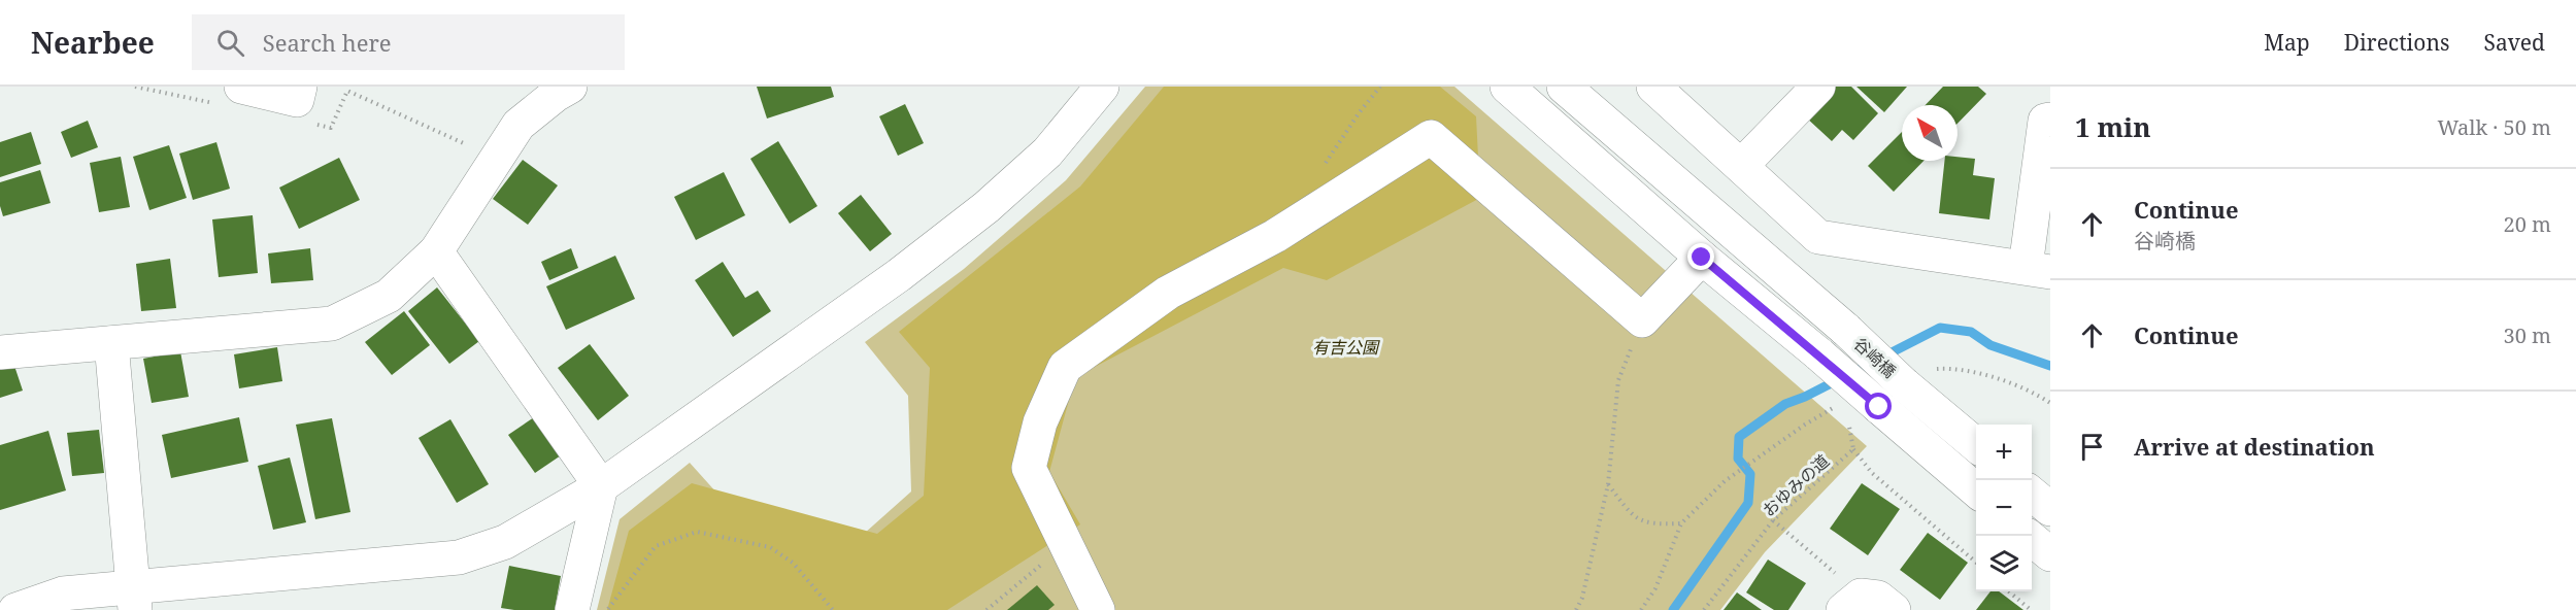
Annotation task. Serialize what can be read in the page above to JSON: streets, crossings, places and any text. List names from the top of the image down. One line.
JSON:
{"streets":{"street":["谷崎橋"],"path":["おゆみの道"]},"parks":["有吉公園"],"north":"top left","page":{"header":"Nearbee","search":"Search here","nav":["Map","Directions","Saved"],"heading":["1 min","Walk · 50 m"],"list":[["Continue","谷崎橋","20 m"],["Continue","30 m"],"Arrive at destination"],"map_buttons":["+","−"]}}
